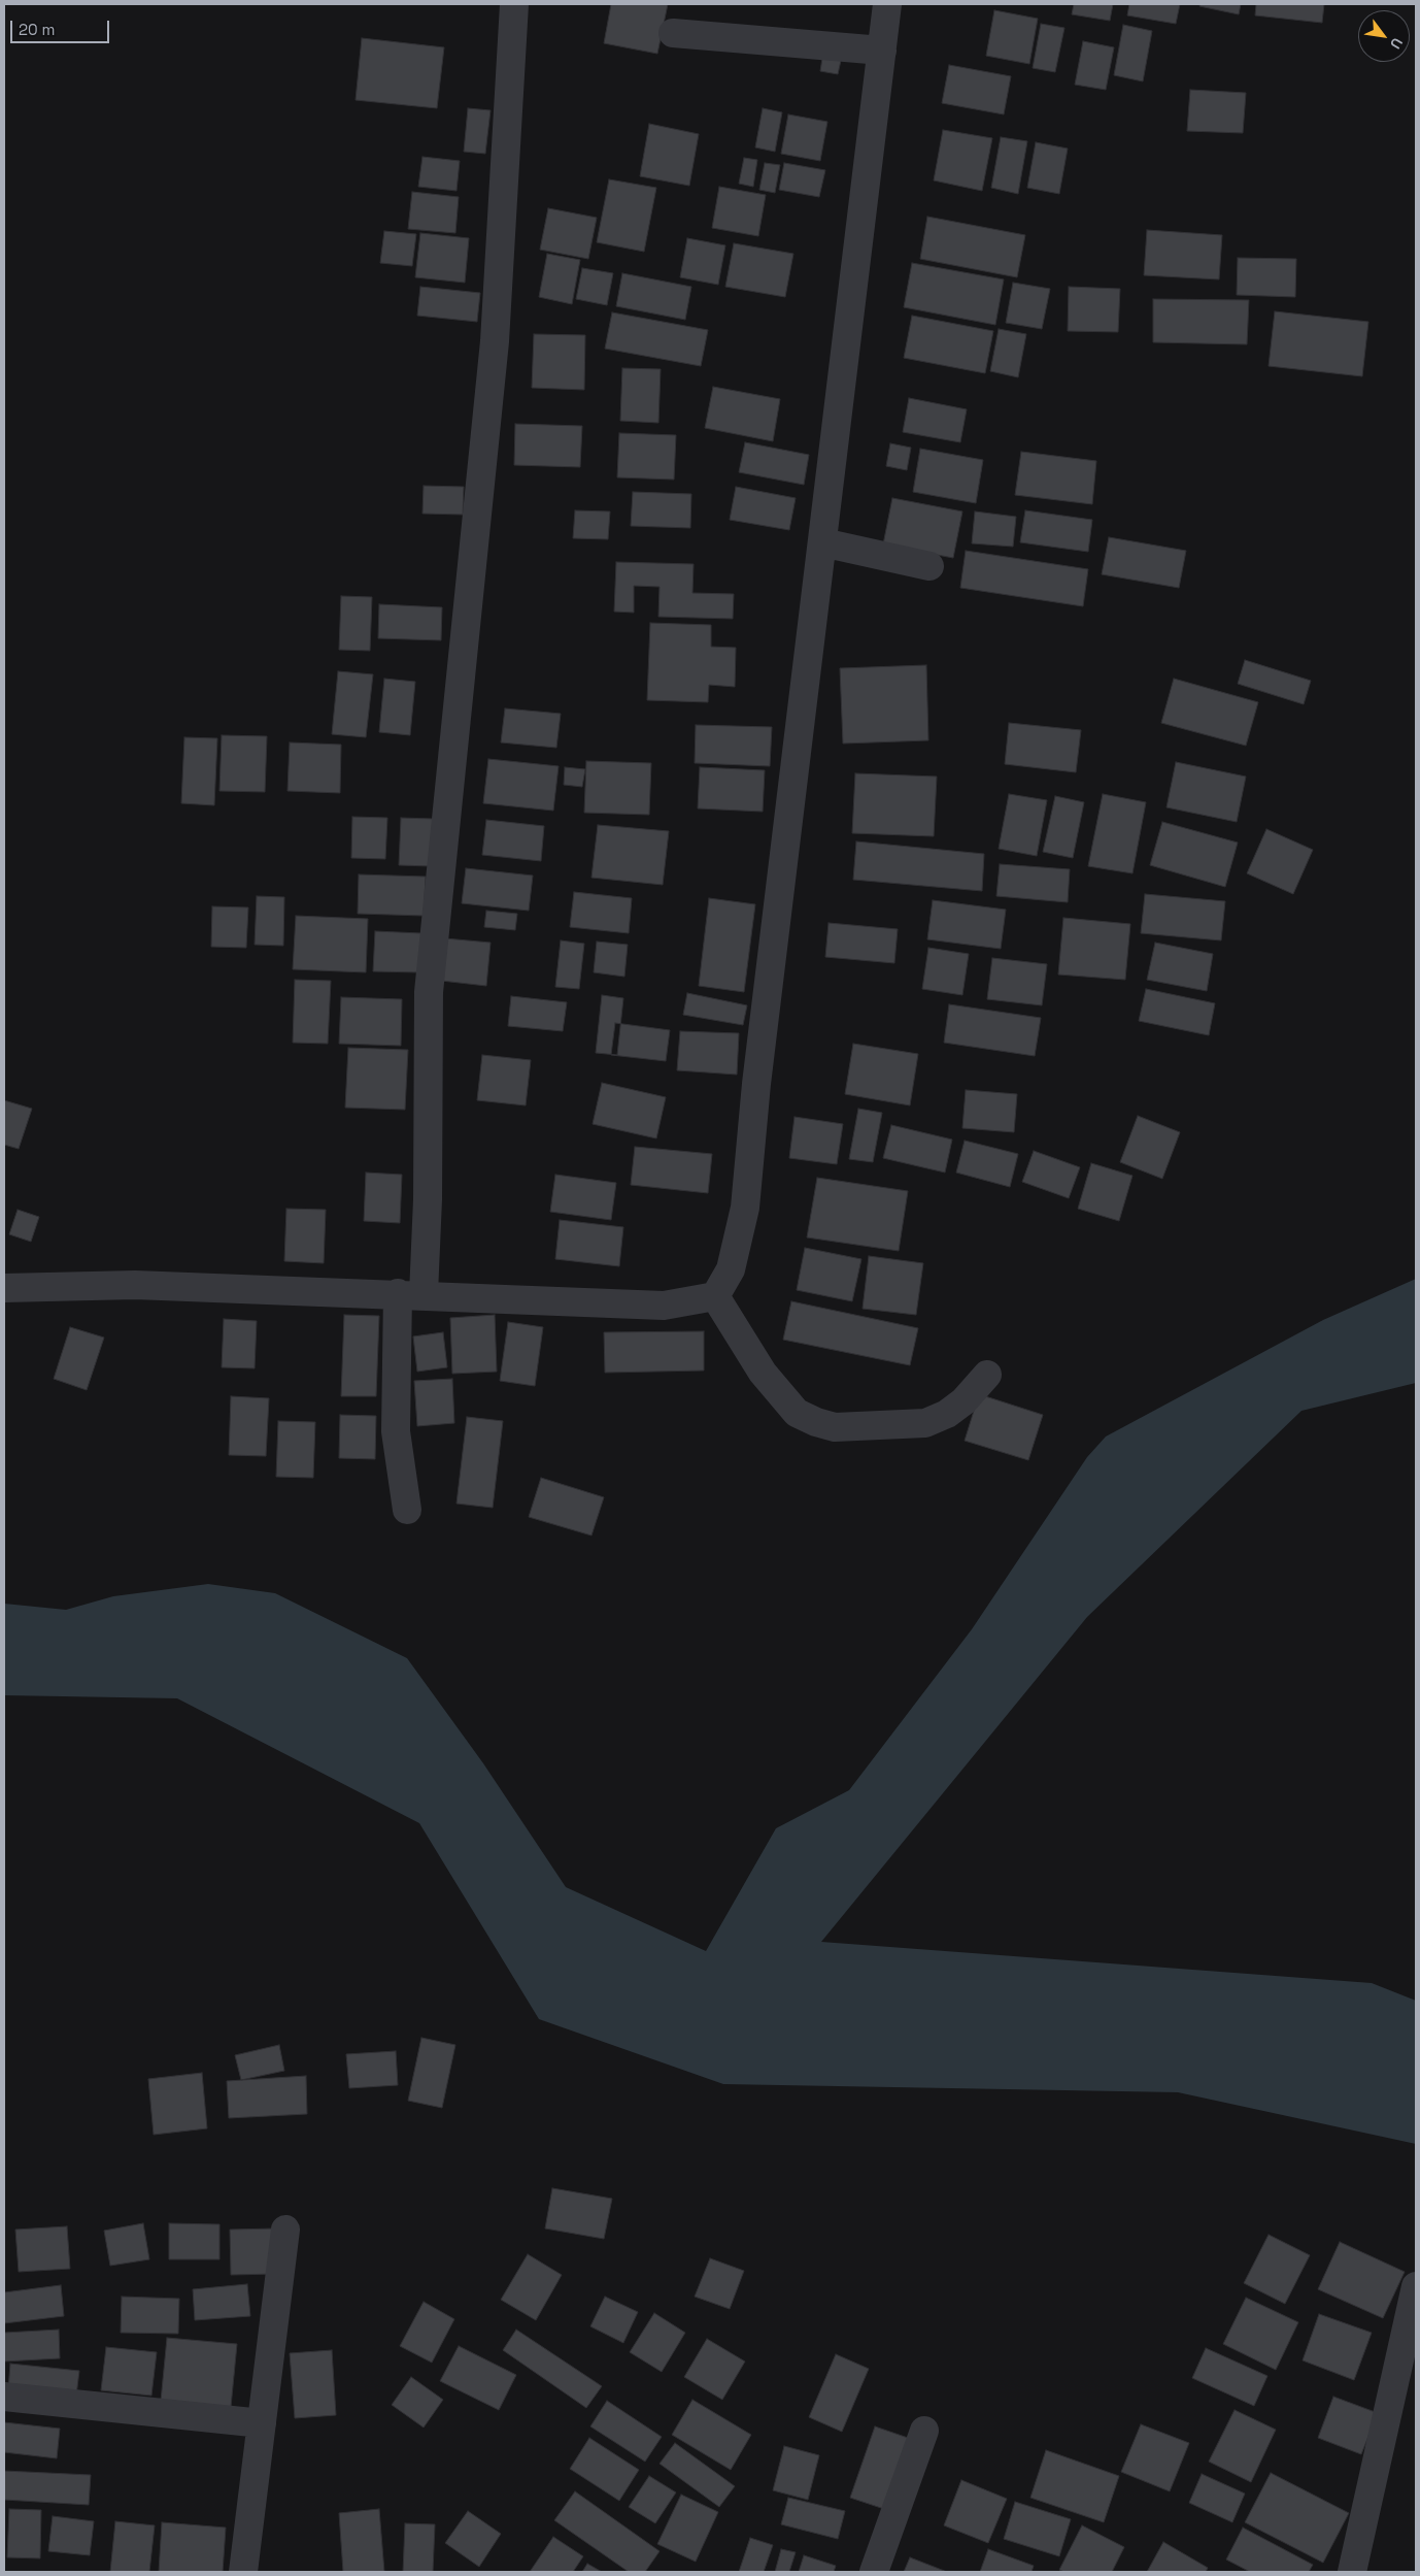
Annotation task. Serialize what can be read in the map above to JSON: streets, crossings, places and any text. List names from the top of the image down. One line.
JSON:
{"scale_bar":"20 m","north":"bottom right"}
